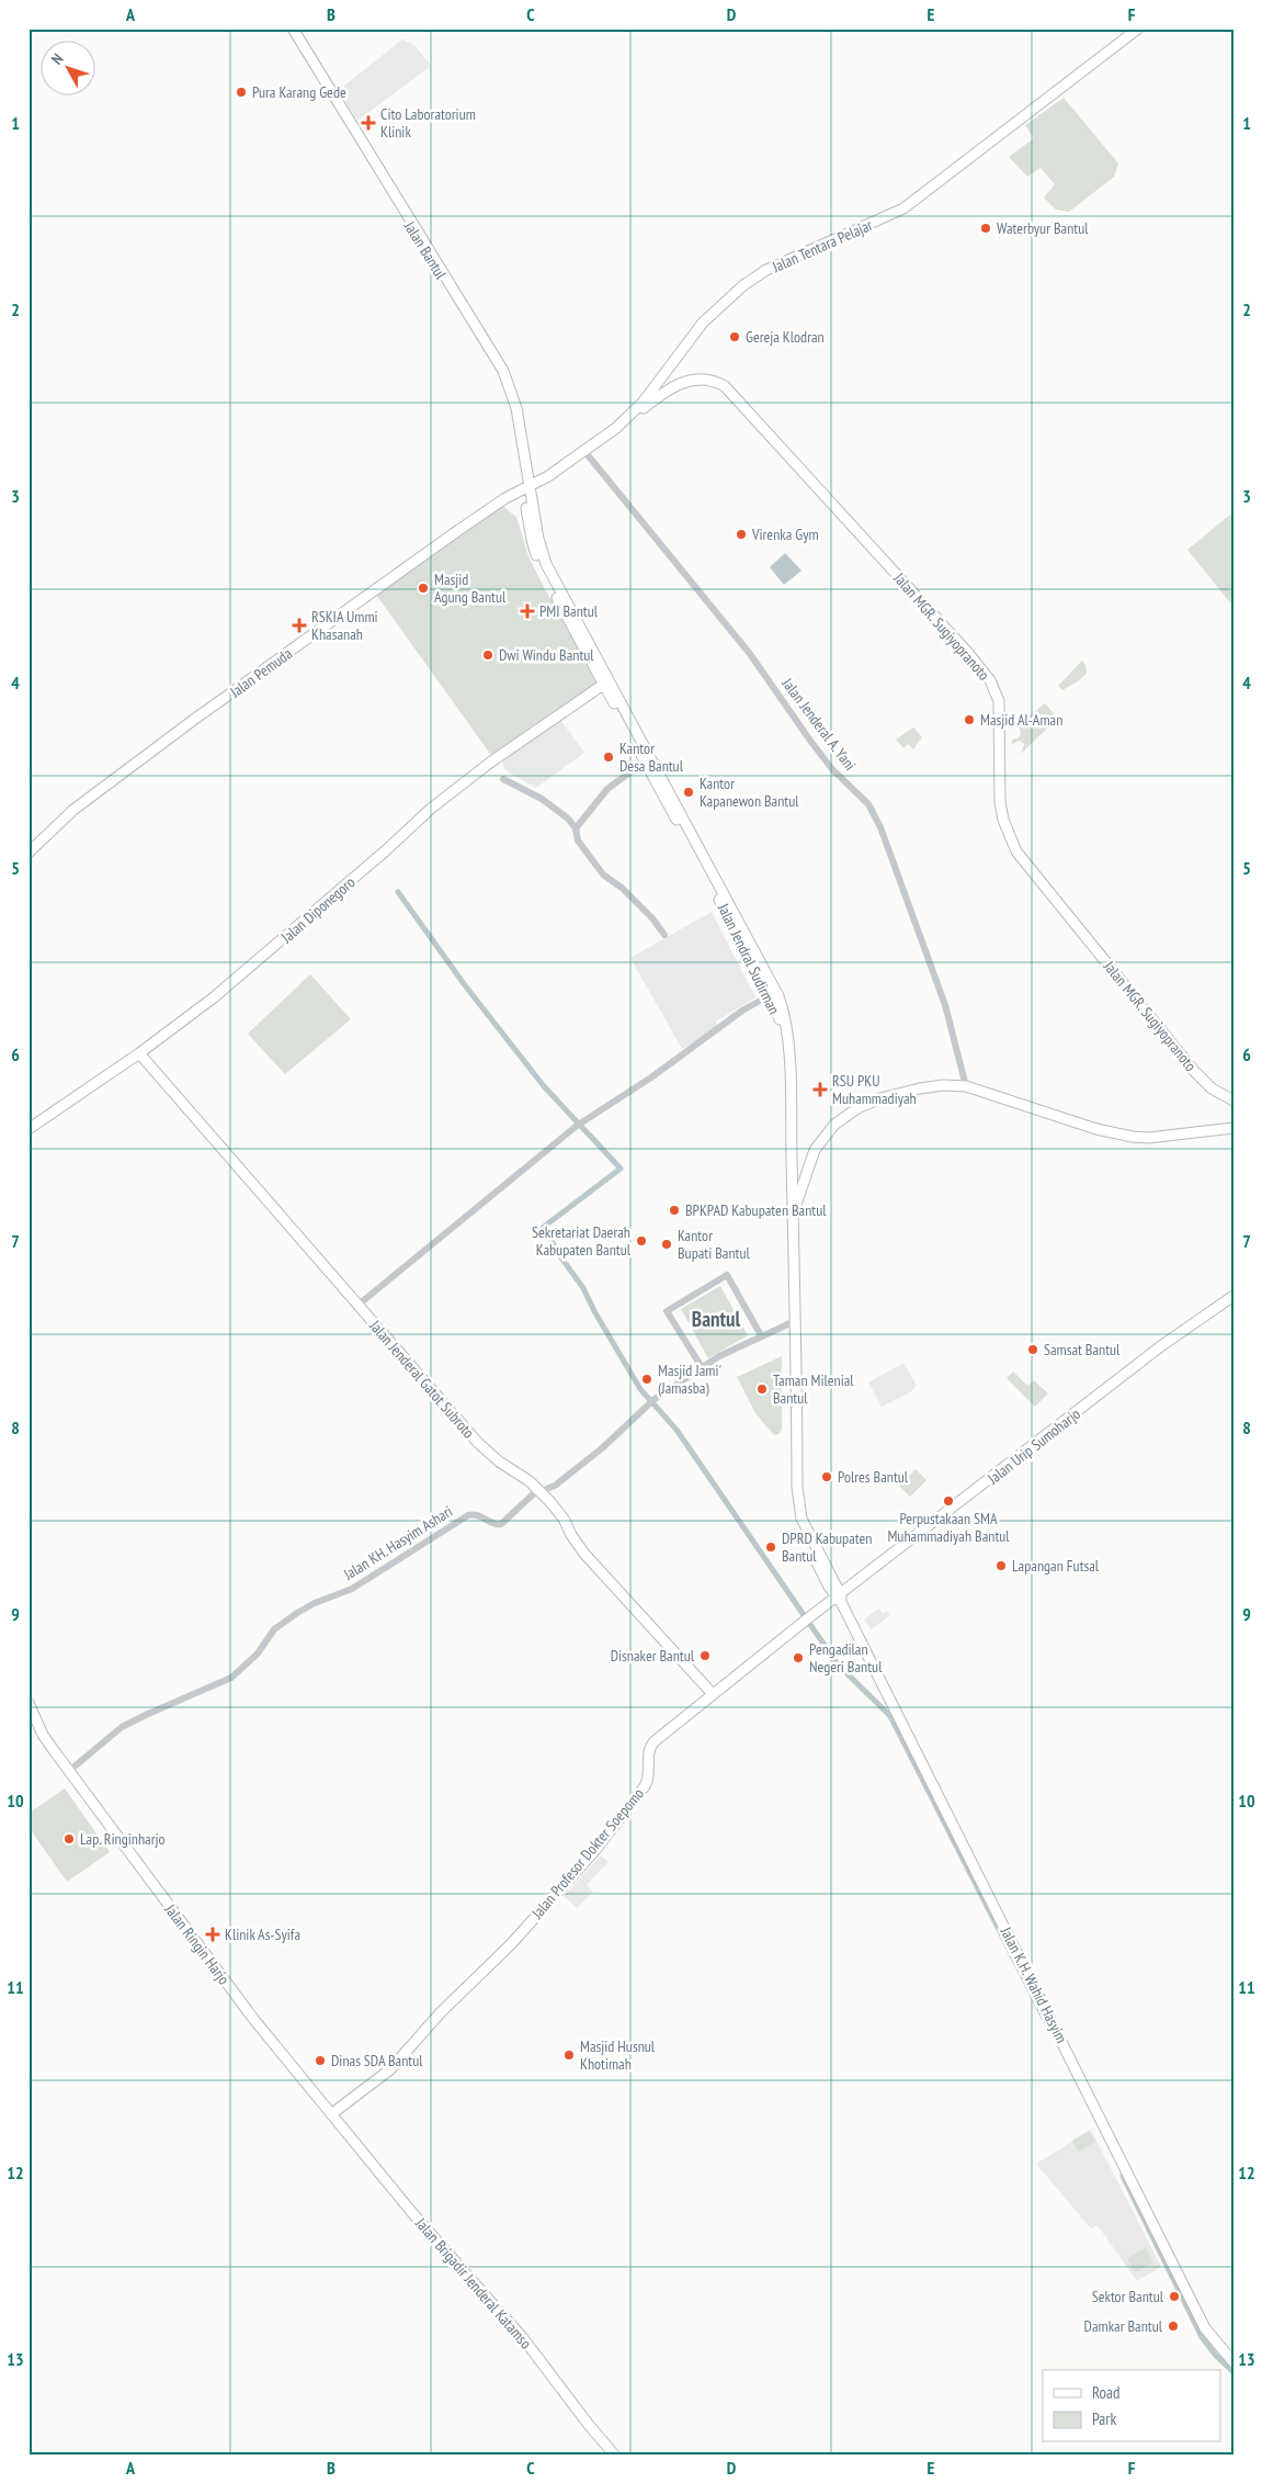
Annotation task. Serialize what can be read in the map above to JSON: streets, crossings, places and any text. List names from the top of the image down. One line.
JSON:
{"streets":{"main road":["Jalan Tentara Pelajar","Jalan Bantul","Jalan MGR. Sugiyopranoto","Jalan Pemuda","Jalan Diponegoro","Jalan Jendral Sudirman","Jalan Jenderal Gatot Subroto","Jalan Urip Sumoharjo","Jalan Profesor Dokter Soepomo","Jalan Ringin Harjo","Jalan K.H. Wahid Hasyim","Jalan Brigadir Jenderal Katamso"],"street":["Jalan Jenderal A. Yani","Jalan KH. Hasyim Ashari"]},"crossings":[["Jalan Tentara Pelajar","Jalan Bantul"],["Jalan Tentara Pelajar","Jalan MGR. Sugiyopranoto"],["Jalan Tentara Pelajar","Jalan Pemuda"],["Jalan Tentara Pelajar","Jalan Jenderal A. Yani"],["Jalan Tentara Pelajar","Jalan Jendral Sudirman"],["Jalan Bantul","Jalan Pemuda"],["Jalan Bantul","Jalan Jendral Sudirman"],["Jalan Pemuda","Jalan Jendral Sudirman"],["Jalan Diponegoro","Jalan Jendral Sudirman"],["Jalan Diponegoro","Jalan Jenderal Gatot Subroto"],["Jalan Jendral Sudirman","Jalan Urip Sumoharjo"],["Jalan Jendral Sudirman","Jalan KH. Hasyim Ashari"],["Jalan Jendral Sudirman","Jalan Profesor Dokter Soepomo"],["Jalan Jendral Sudirman","Jalan K.H. Wahid Hasyim"],["Jalan Jenderal Gatot Subroto","Jalan KH. Hasyim Ashari"],["Jalan Jenderal Gatot Subroto","Jalan Profesor Dokter Soepomo"],["Jalan Urip Sumoharjo","Jalan Profesor Dokter Soepomo"],["Jalan Urip Sumoharjo","Jalan K.H. Wahid Hasyim"],["Jalan KH. Hasyim Ashari","Jalan Ringin Harjo"],["Jalan Profesor Dokter Soepomo","Jalan Ringin Harjo"],["Jalan Profesor Dokter Soepomo","Jalan K.H. Wahid Hasyim"],["Jalan Profesor Dokter Soepomo","Jalan Brigadir Jenderal Katamso"],["Jalan Ringin Harjo","Jalan Brigadir Jenderal Katamso"]],"districts":["Bantul"],"places":{"other":["Pura Karang Gede","Waterbyur Bantul","Gereja Klodran","Virenka Gym","Masjid Agung Bantul","Dwi Windu Bantul","Masjid Al-Aman","Kantor Desa Bantul","Kantor Kapanewon Bantul","BPKPAD Kabupaten Bantul","Sekretariat Daerah Kabupaten Bantul","Kantor Bupati Bantul","Samsat Bantul","Masjid Jami' (Jamasba)","Taman Milenial Bantul","Polres Bantul","Perpustakaan SMA Muhammadiyah Bantul","DPRD Kabupaten Bantul","Lapangan Futsal","Disnaker Bantul","Pengadilan Negeri Bantul","Lap. Ringinharjo","Masjid Husnul Khotimah","Dinas SDA Bantul","Sektor Bantul","Damkar Bantul"],"health":["Cito Laboratorium Klinik","PMI Bantul","RSKIA Ummi Khasanah","RSU PKU Muhammadiyah","Klinik As-Syifa"]},"legend":["Road","Park"],"north":"top left","grid":{"columns":["A","B","C","D","E","F"],"rows":["1","2","3","4","5","6","7","8","9","10","11","12","13"]}}
